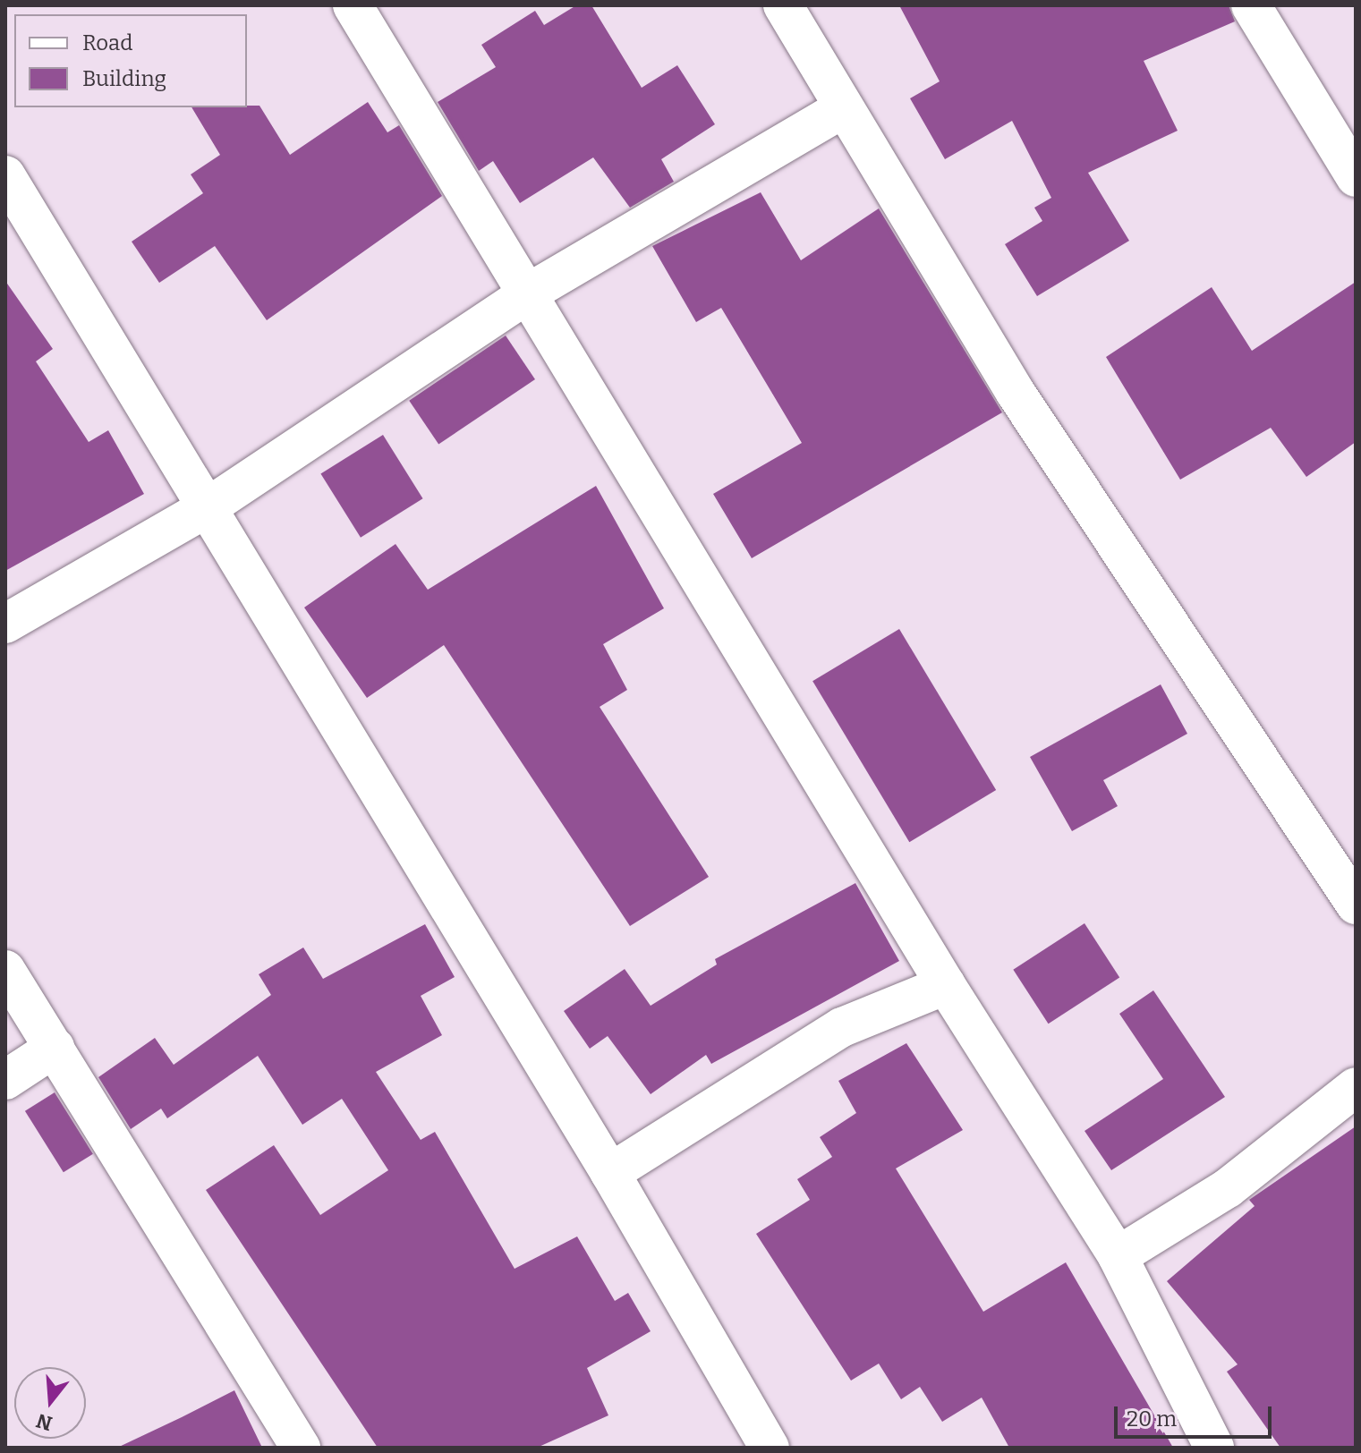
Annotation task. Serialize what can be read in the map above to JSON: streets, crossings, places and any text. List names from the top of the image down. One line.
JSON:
{"legend":["Road","Building"],"scale_bar":"20 m","north":"bottom"}
